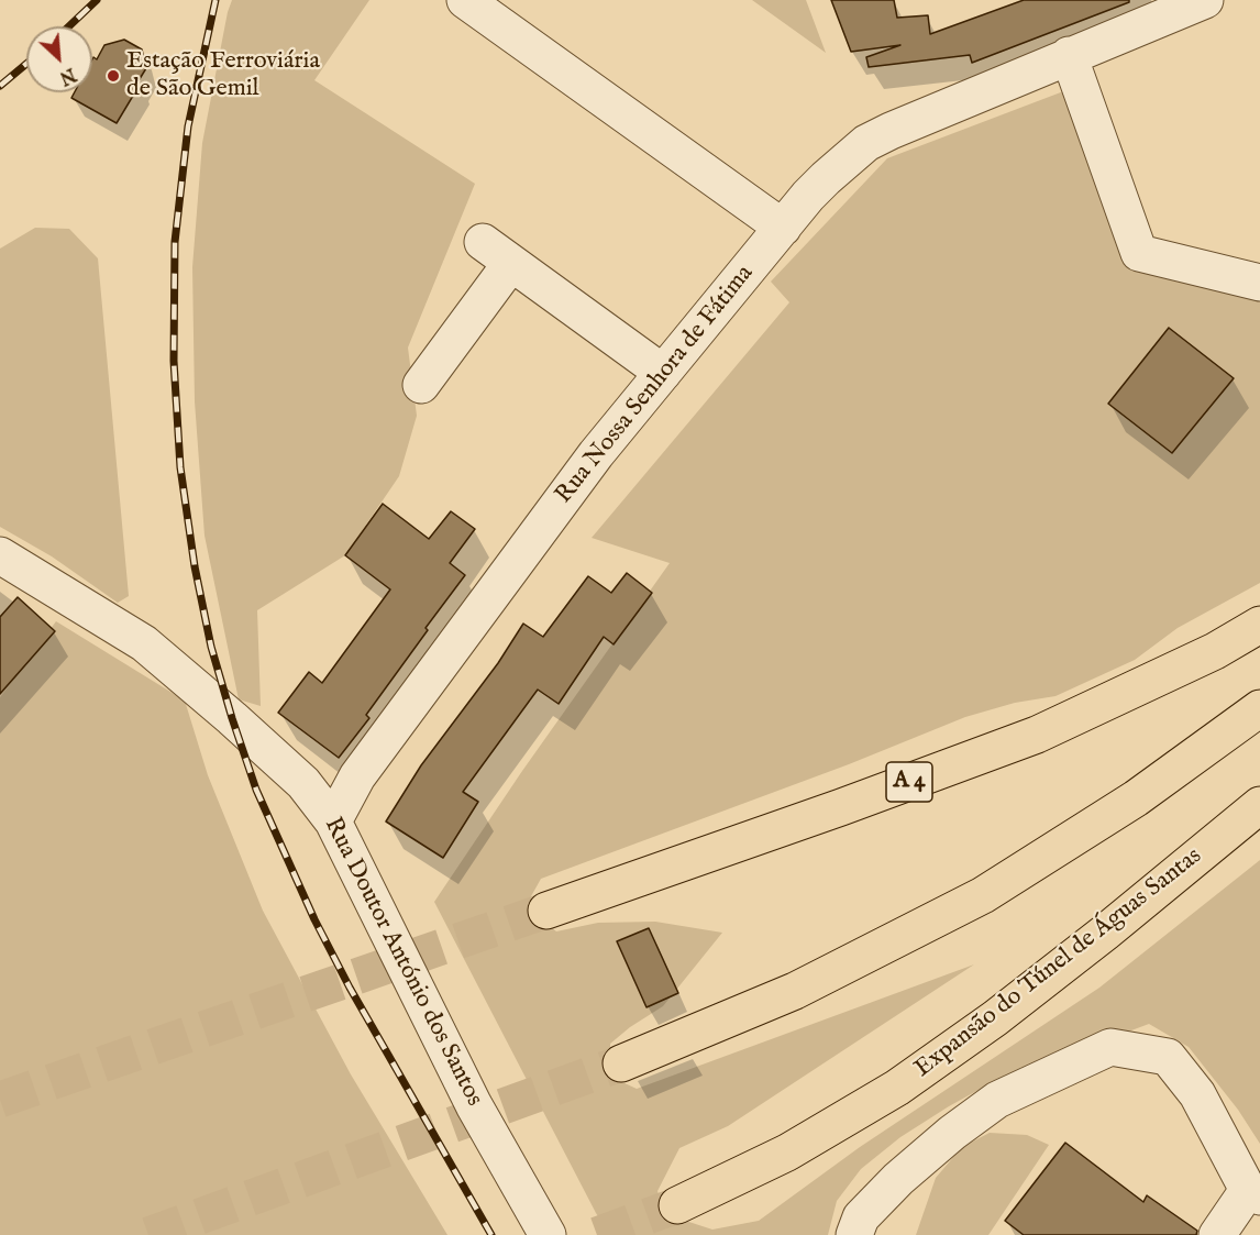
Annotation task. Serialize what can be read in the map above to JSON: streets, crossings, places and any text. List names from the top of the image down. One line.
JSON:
{"streets":{"highway":["A 4","Expansão do Túnel de Águas Santas"],"street":["Rua Nossa Senhora de Fátima","Rua Doutor António dos Santos"]},"crossings":[["Rua Nossa Senhora de Fátima","Rua Doutor António dos Santos"]],"places":["Estação Ferroviária de São Gemil"],"north":"bottom right"}
